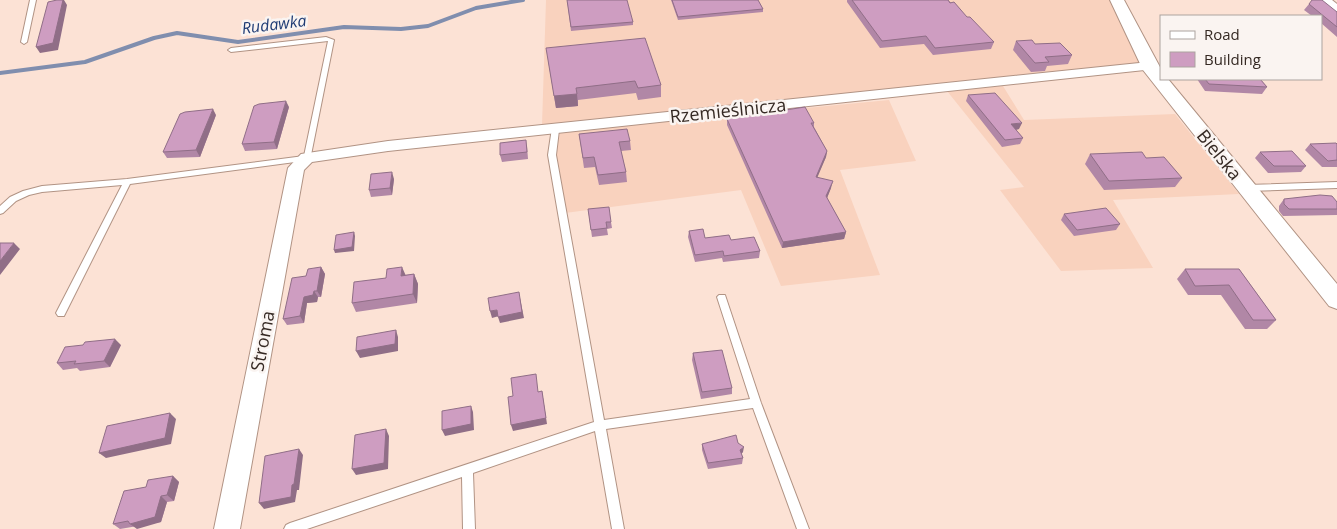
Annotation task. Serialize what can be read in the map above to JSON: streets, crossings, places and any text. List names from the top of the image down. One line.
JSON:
{"streets":{"street":["Rzemieślnicza","Bielska","Stroma"]},"crossings":[["Rzemieślnicza","Bielska"],["Rzemieślnicza","Stroma"]],"water":["Rudawka"],"legend":["Road","Building"]}
